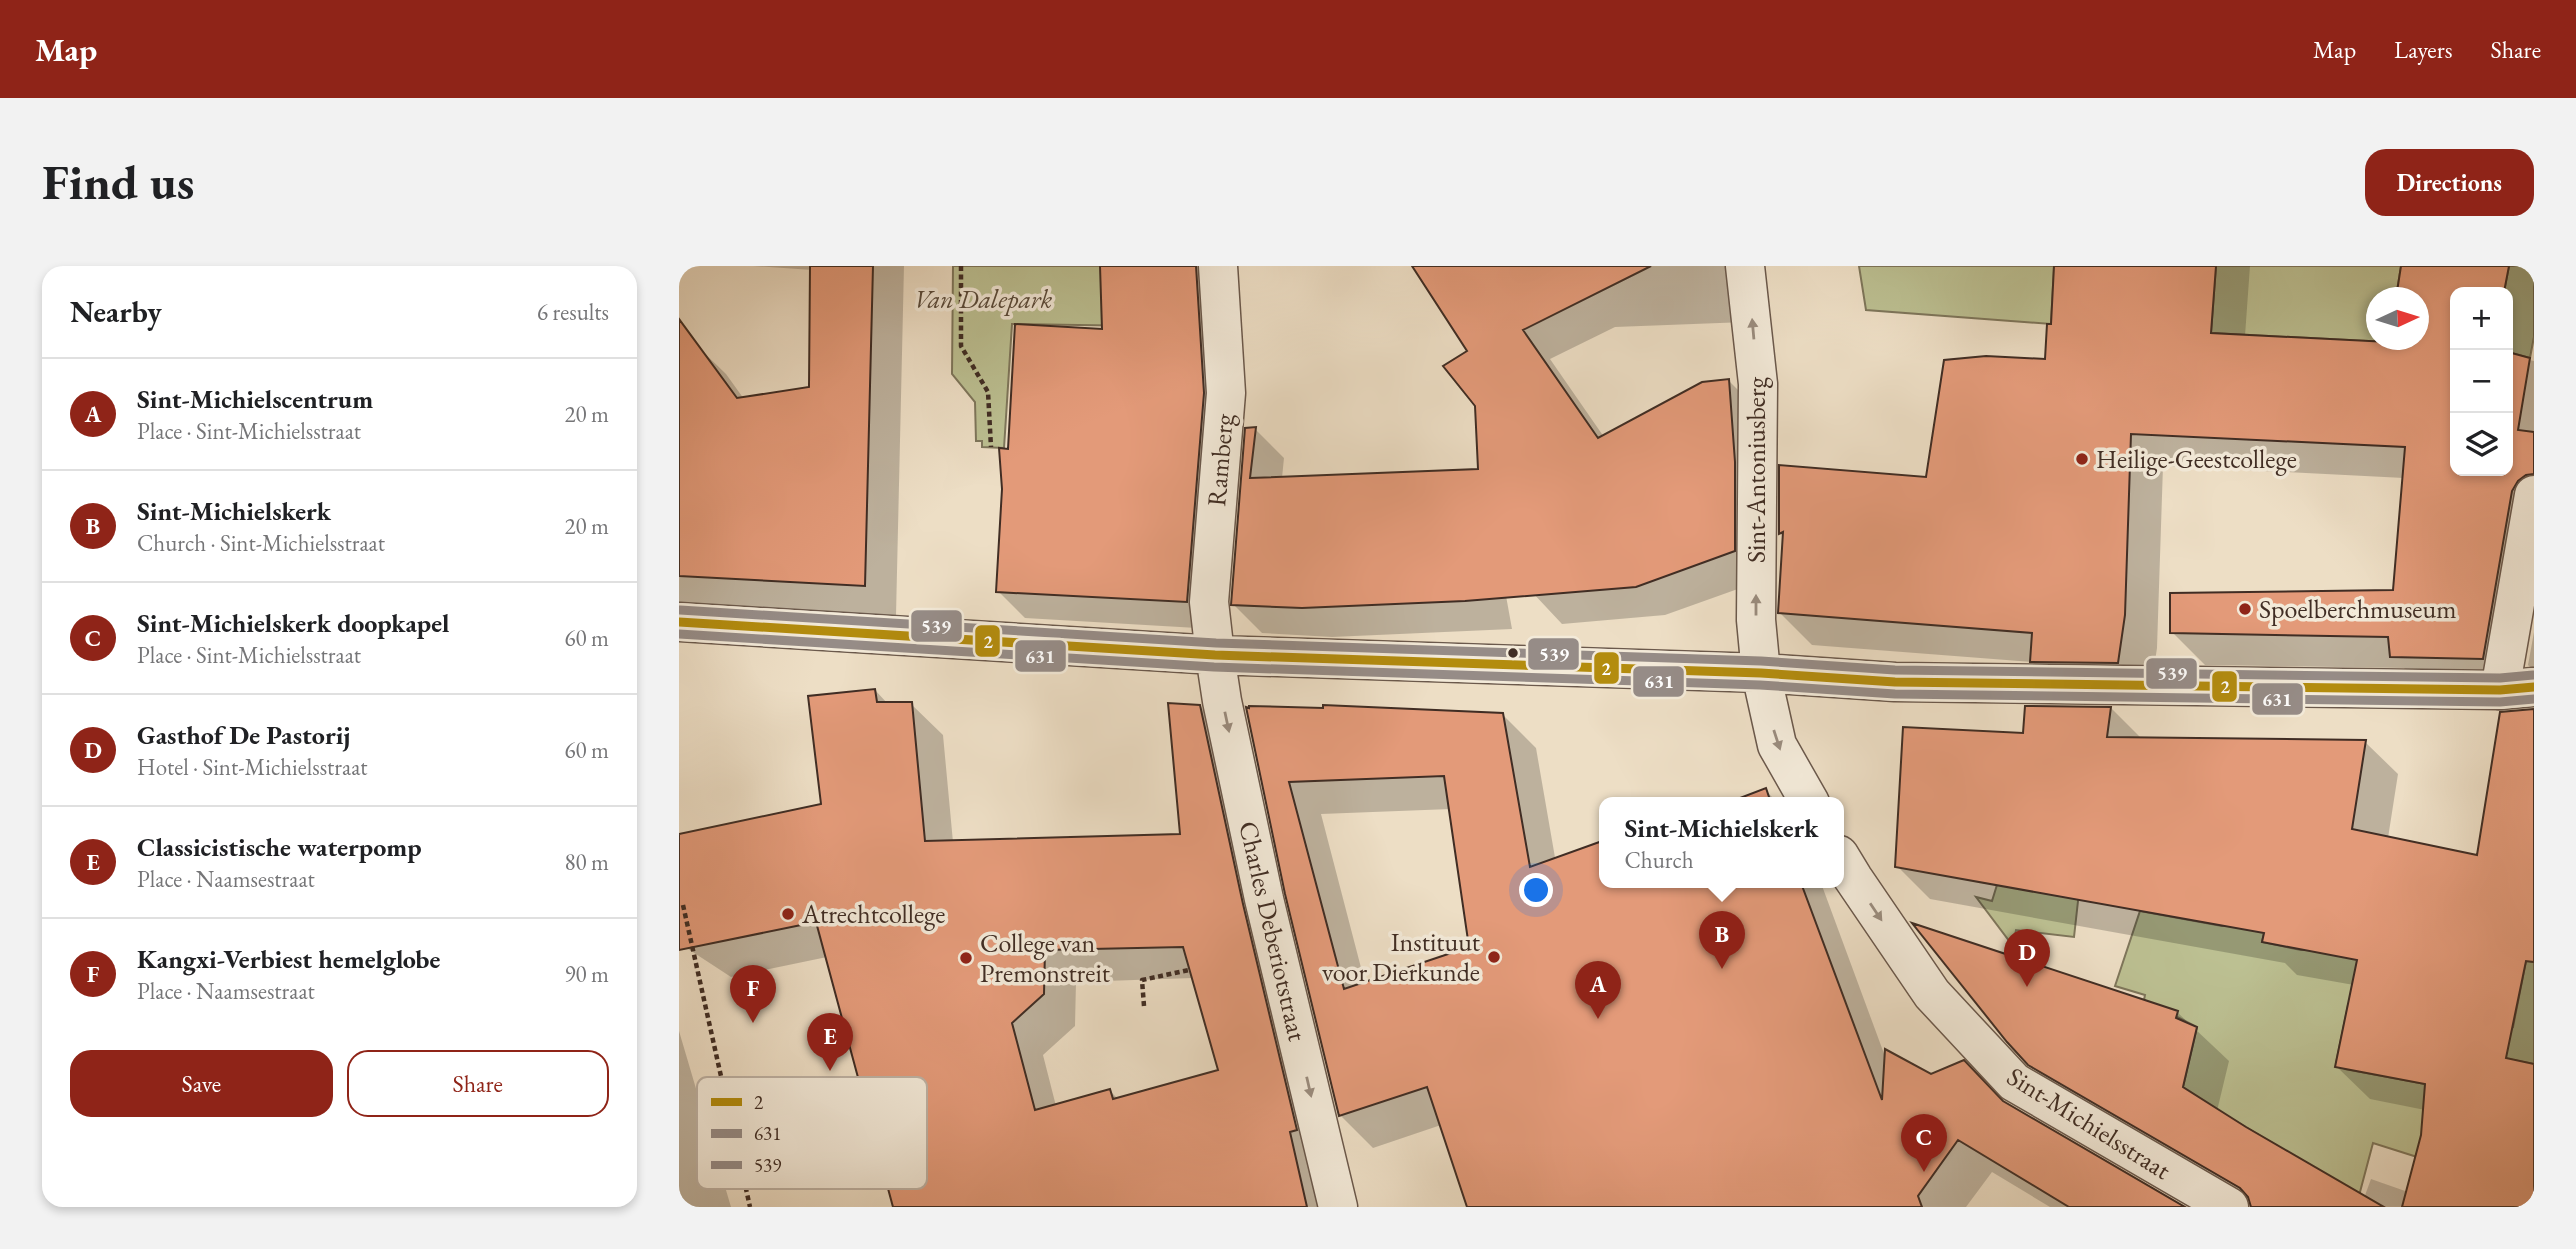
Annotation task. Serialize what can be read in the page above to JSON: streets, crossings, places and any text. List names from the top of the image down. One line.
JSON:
{"streets":{"street":["Ramberg","Sint-Antoniusberg","Charles Deberiotstraat","Sint-Michielsstraat"]},"crossings":[["Ramberg","Charles Deberiotstraat"]],"one_way":["Sint-Antoniusberg","Charles Deberiotstraat","Sint-Michielsstraat"],"parks":["Van Dalepark"],"places":["Heilige-Geestcollege","Spoelberchmuseum","Atrechtcollege","Instituut voor Dierkunde","College van Premonstreit"],"lines":["transit line 539","transit line 2","transit line 631"],"legend":["2","631","539"],"north":"right","page":{"header":"Map","nav":["Map","Layers","Share"],"buttons":["Directions",["Save","Share"]],"title":"Find us","heading":["Nearby","6 results"],"map_buttons":["+","−"],"list":[{"mark":"A","name":"Sint-Michielscentrum","note":"Place · Sint-Michielsstraat","value":"20 m"},{"mark":"B","name":"Sint-Michielskerk","note":"Church · Sint-Michielsstraat","value":"20 m"},{"mark":"C","name":"Sint-Michielskerk doopkapel","note":"Place · Sint-Michielsstraat","value":"60 m"},{"mark":"D","name":"Gasthof De Pastorij","note":"Hotel · Sint-Michielsstraat","value":"60 m"},{"mark":"E","name":"Classicistische waterpomp","note":"Place · Naamsestraat","value":"80 m"},{"mark":"F","name":"Kangxi-Verbiest hemelglobe","note":"Place · Naamsestraat","value":"90 m"}],"popup":["Sint-Michielskerk","Church"],"pins":["B","D","A","F","E","C"]}}
